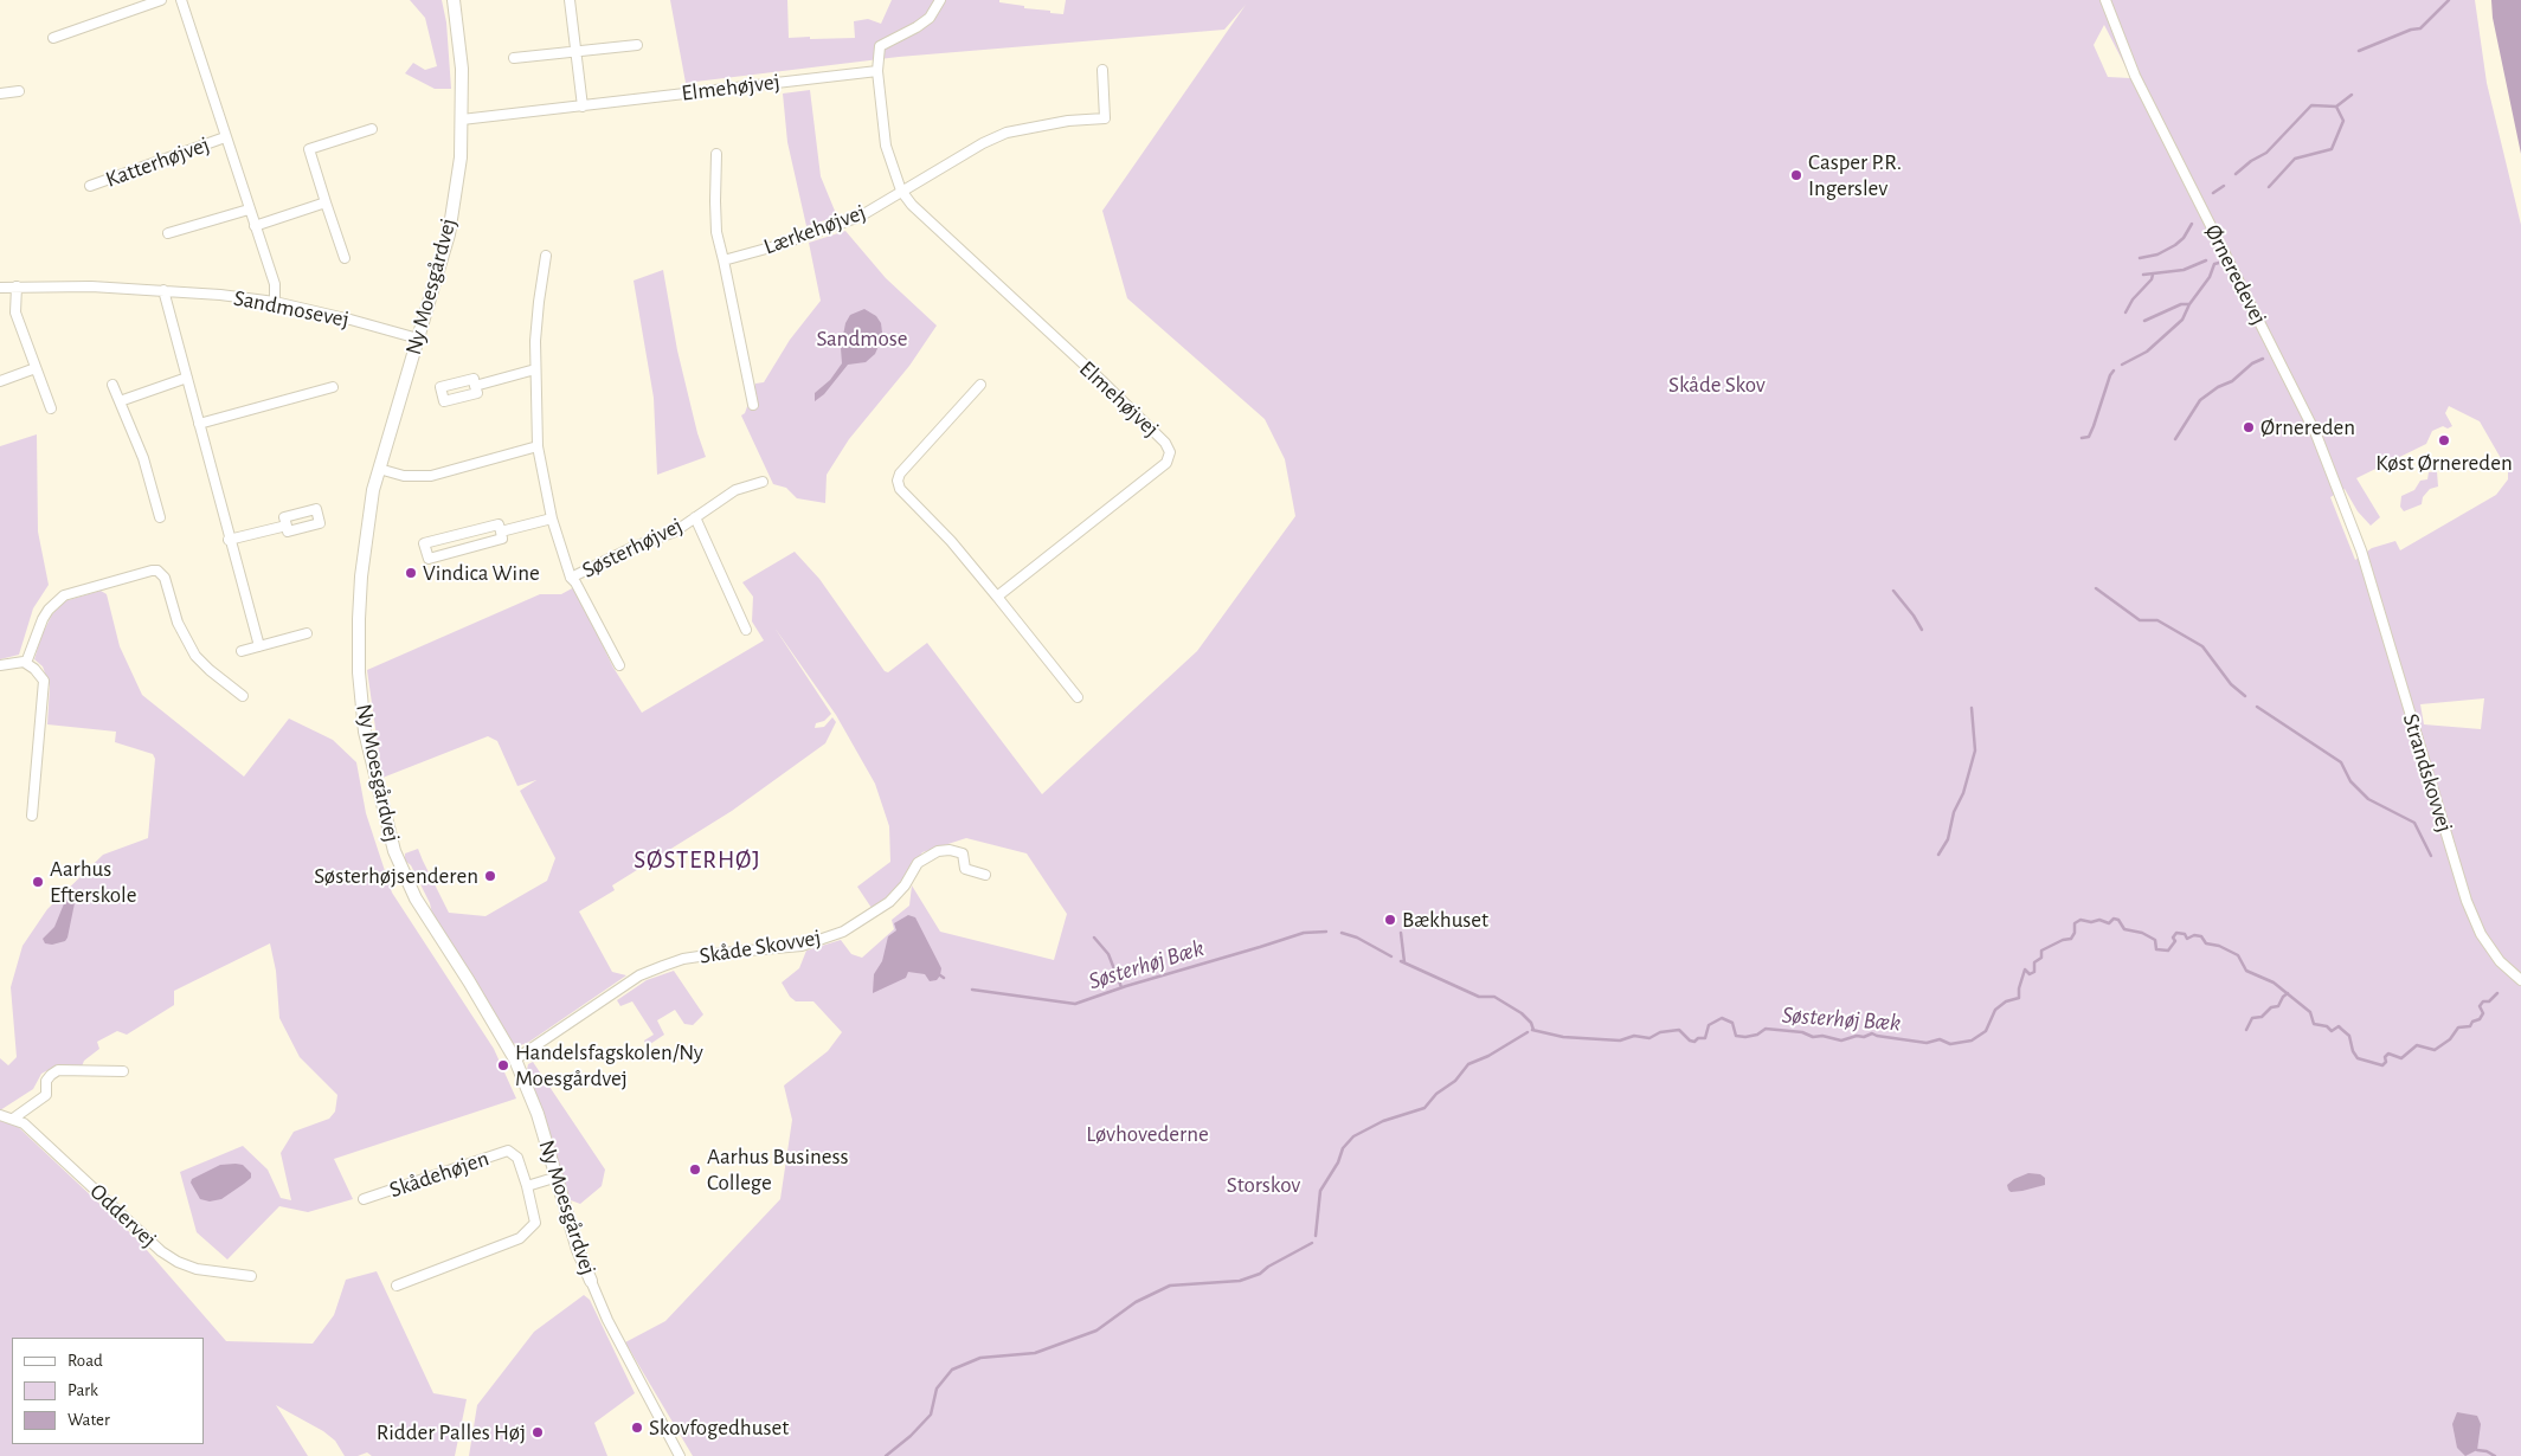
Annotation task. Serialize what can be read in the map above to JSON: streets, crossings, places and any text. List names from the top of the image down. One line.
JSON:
{"streets":{"street":["Elmehøjvej","Katterhøjvej","Lærkehøjvej","Ørneredevej","Ny Moesgårdvej","Sandmosevej","Søsterhøjvej","Strandskovvej","Skåde Skovvej","Skådehøjen","Oddervej"]},"crossings":[["Elmehøjvej","Lærkehøjvej"],["Elmehøjvej","Ny Moesgårdvej"],["Katterhøjvej","Sandmosevej"],["Ørneredevej","Strandskovvej"],["Ny Moesgårdvej","Sandmosevej"],["Ny Moesgårdvej","Skåde Skovvej"]],"districts":["SØSTERHØJ"],"water":["Søsterhøj Bæk"],"parks":["Sandmose","Skåde Skov","Løvhovederne","Storskov"],"places":["Casper P.R. Ingerslev","Ørnereden","Køst Ørnereden","Vindica Wine","Søsterhøjsenderen","Aarhus Efterskole","Bækhuset","Handelsfagskolen/Ny Moesgårdvej","Aarhus Business College","Skovfogedhuset","Ridder Palles Høj"],"legend":["Road","Park","Water"]}
